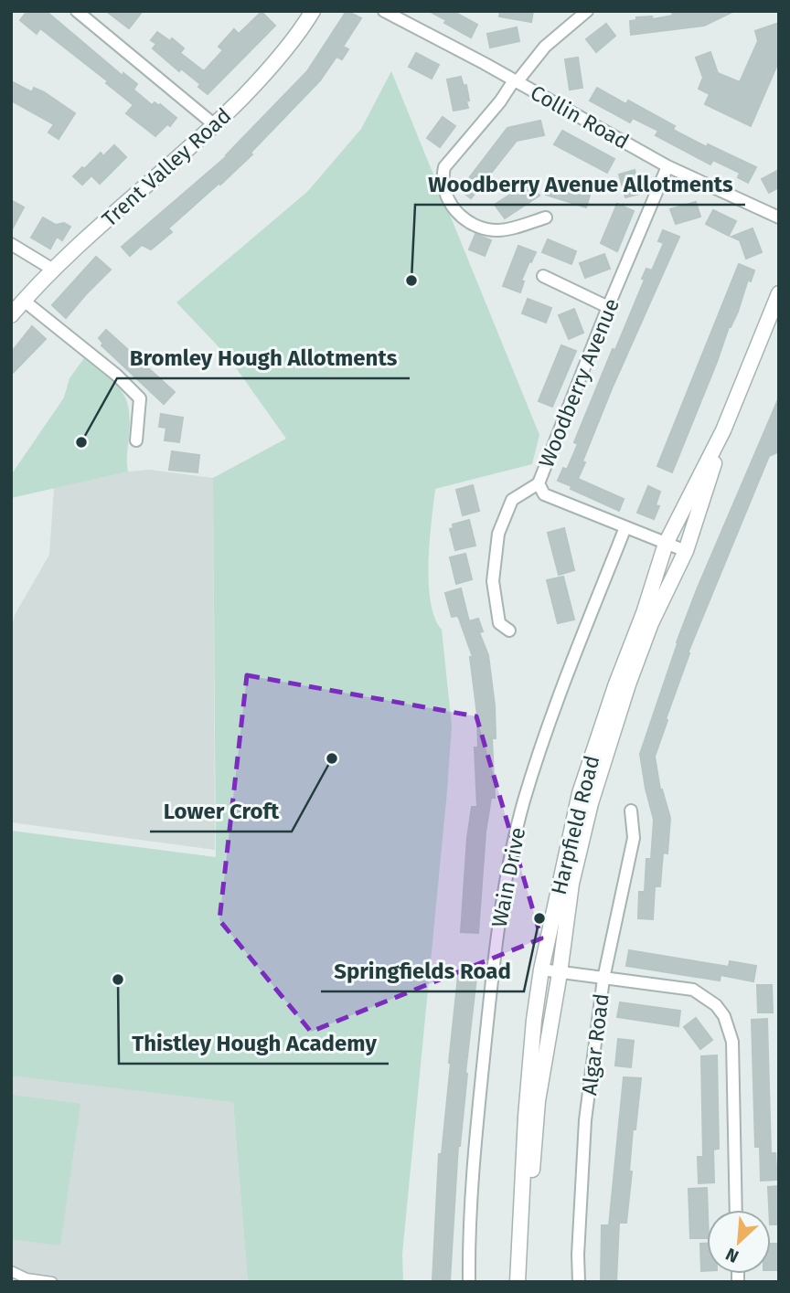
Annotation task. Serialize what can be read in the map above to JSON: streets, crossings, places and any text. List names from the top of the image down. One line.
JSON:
{"streets":{"street":["Collin Road","Trent Valley Road","Woodberry Avenue","Harpfield Road","Wain Drive","Algar Road"]},"crossings":[["Collin Road","Woodberry Avenue"],["Woodberry Avenue","Harpfield Road"],["Woodberry Avenue","Wain Drive"]],"places":["Woodberry Avenue Allotments","Bromley Hough Allotments","Lower Croft","Springfields Road","Thistley Hough Academy"],"north":"bottom left"}
